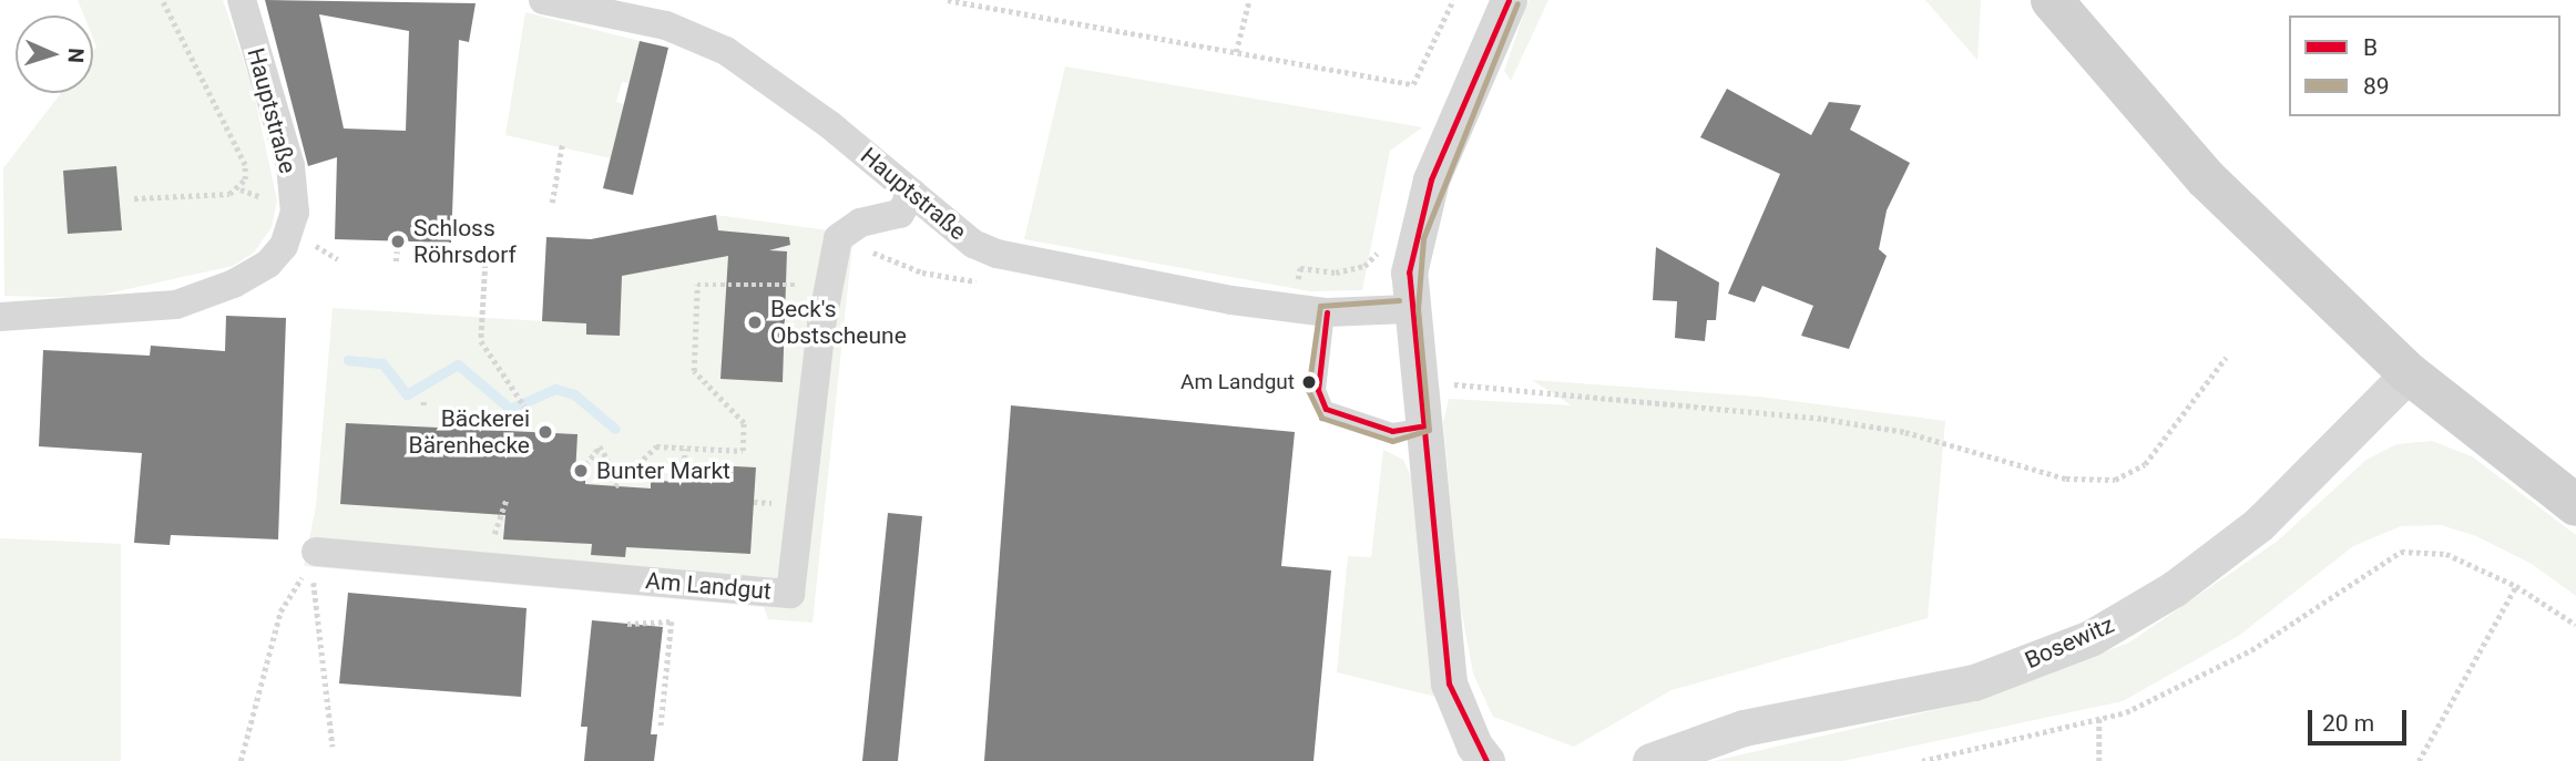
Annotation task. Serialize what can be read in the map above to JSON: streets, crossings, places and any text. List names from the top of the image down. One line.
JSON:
{"streets":{"street":["Hauptstraße","Am Landgut","Bosewitz"]},"crossings":[["Hauptstraße","Am Landgut"]],"places":["Schloss Röhrsdorf","Beck's Obstscheune","Am Landgut","Bäckerei Bärenhecke","Bunter Markt"],"lines":["transit line B","transit line 89"],"legend":["B","89"],"scale_bar":"20 m","north":"right"}
